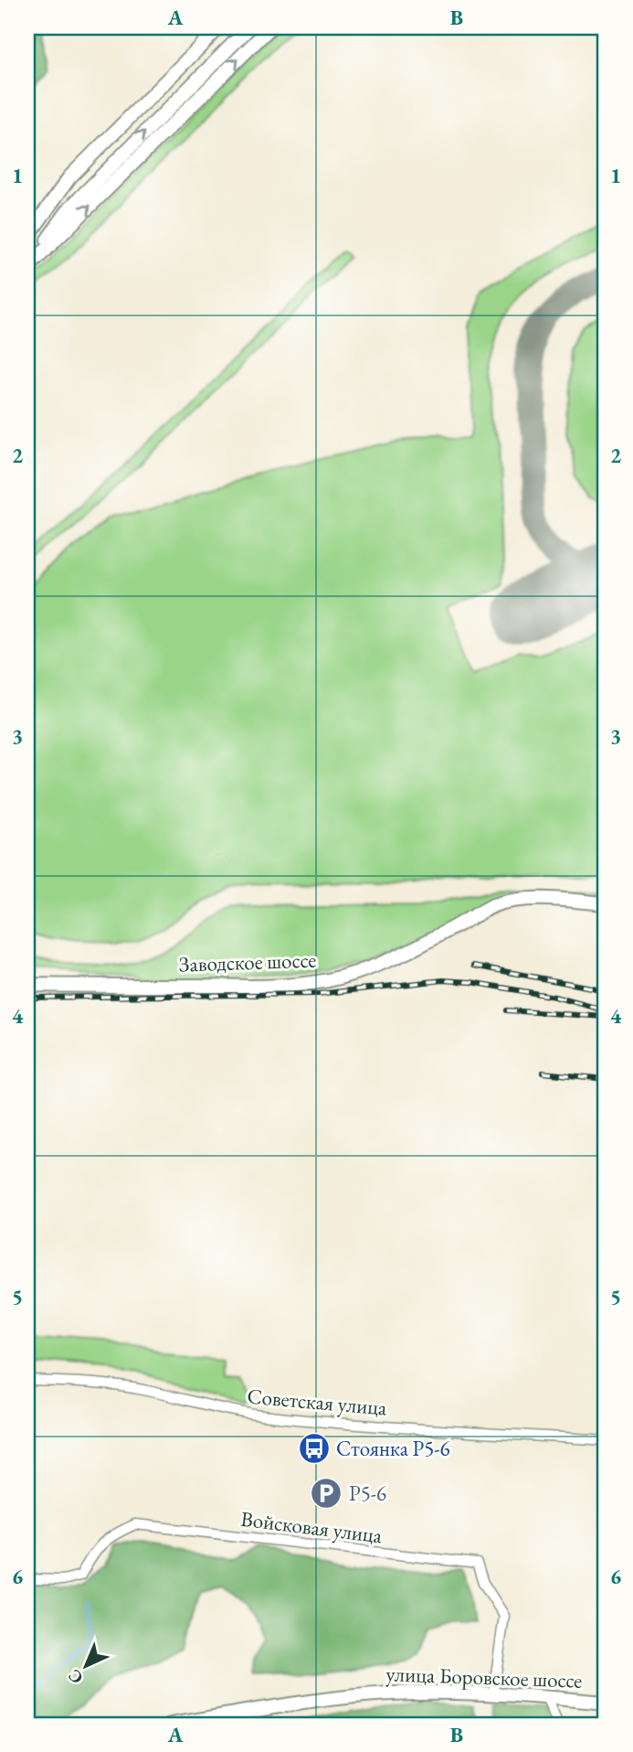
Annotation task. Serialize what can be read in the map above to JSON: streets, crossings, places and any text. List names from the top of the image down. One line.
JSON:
{"streets":{"street":["Заводское шоссе","Советская улица","Войсковая улица","улица Боровское шоссе"]},"crossings":[["Войсковая улица","улица Боровское шоссе"]],"places":{"bus stop":["Стоянка Р5-6"],"parking":["Р5-6"]},"north":"bottom left","grid":{"columns":["A","B"],"rows":["1","2","3","4","5","6"]}}
